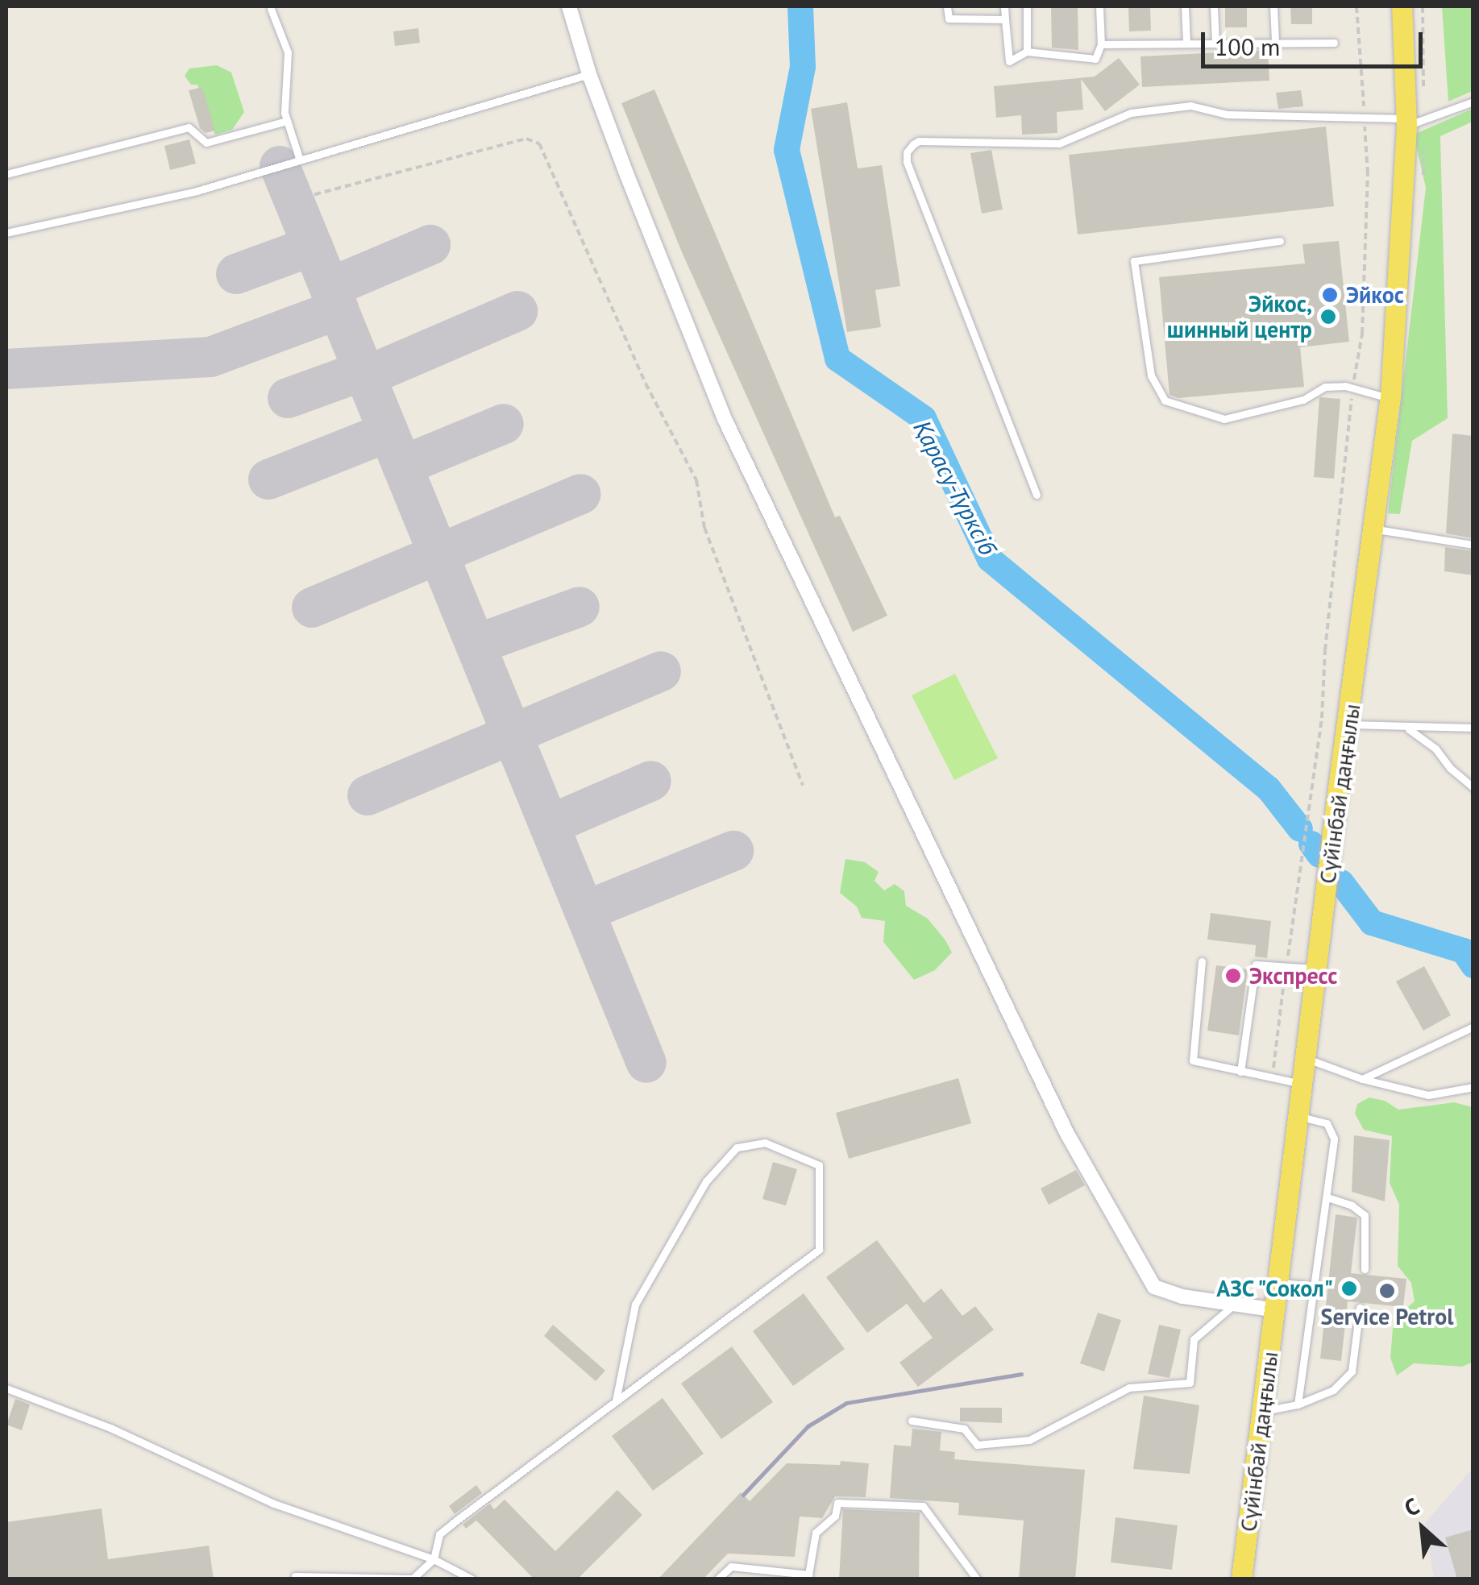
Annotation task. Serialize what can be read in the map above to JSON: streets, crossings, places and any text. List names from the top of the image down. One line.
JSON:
{"streets":{"main road":["Сүйінбай даңғылы"]},"water":["Қарасу-Түрксіб"],"places":["Эйкос","Эйкос, шинный центр","Экспресс","АЗС \"Сокол\"","Service Petrol"],"scale_bar":"100 m","north":"top left"}
